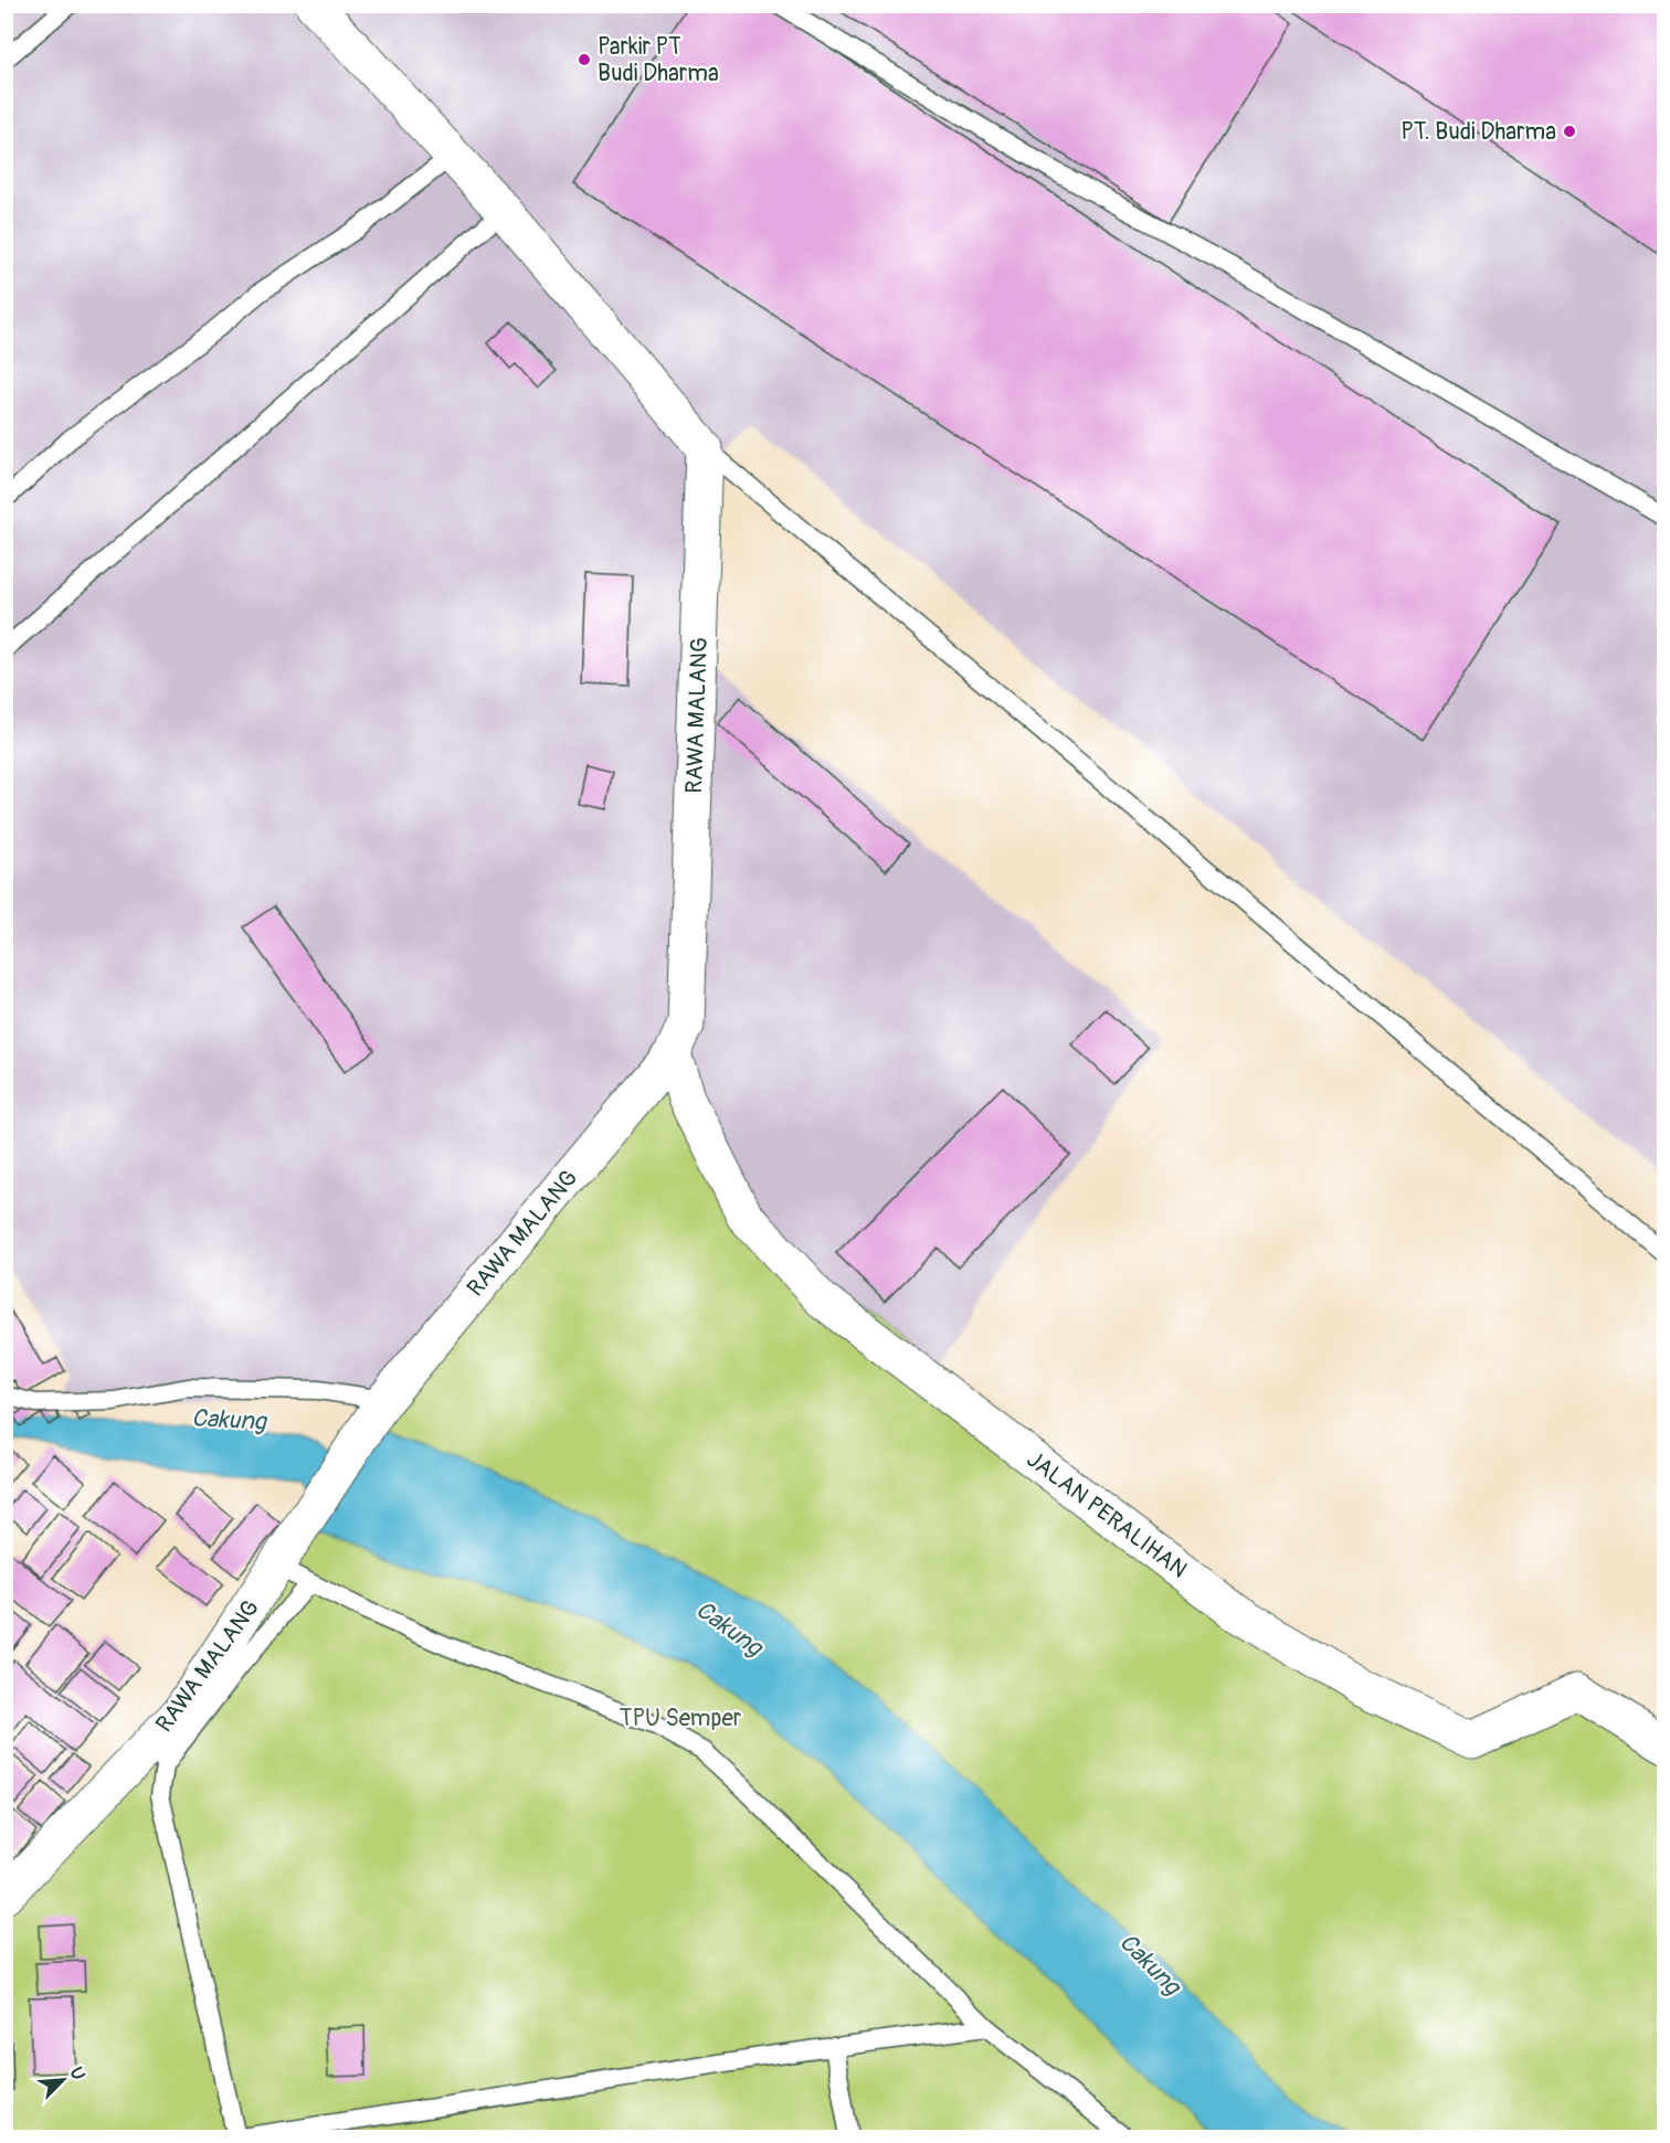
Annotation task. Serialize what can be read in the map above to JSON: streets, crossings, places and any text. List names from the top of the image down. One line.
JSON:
{"streets":{"street":["RAWA MALANG","JALAN PERALIHAN"]},"crossings":[["RAWA MALANG","JALAN PERALIHAN"]],"water":["Cakung"],"parks":["TPU Semper"],"places":["Parkir PT Budi Dharma","PT. Budi Dharma"],"north":"top right"}
